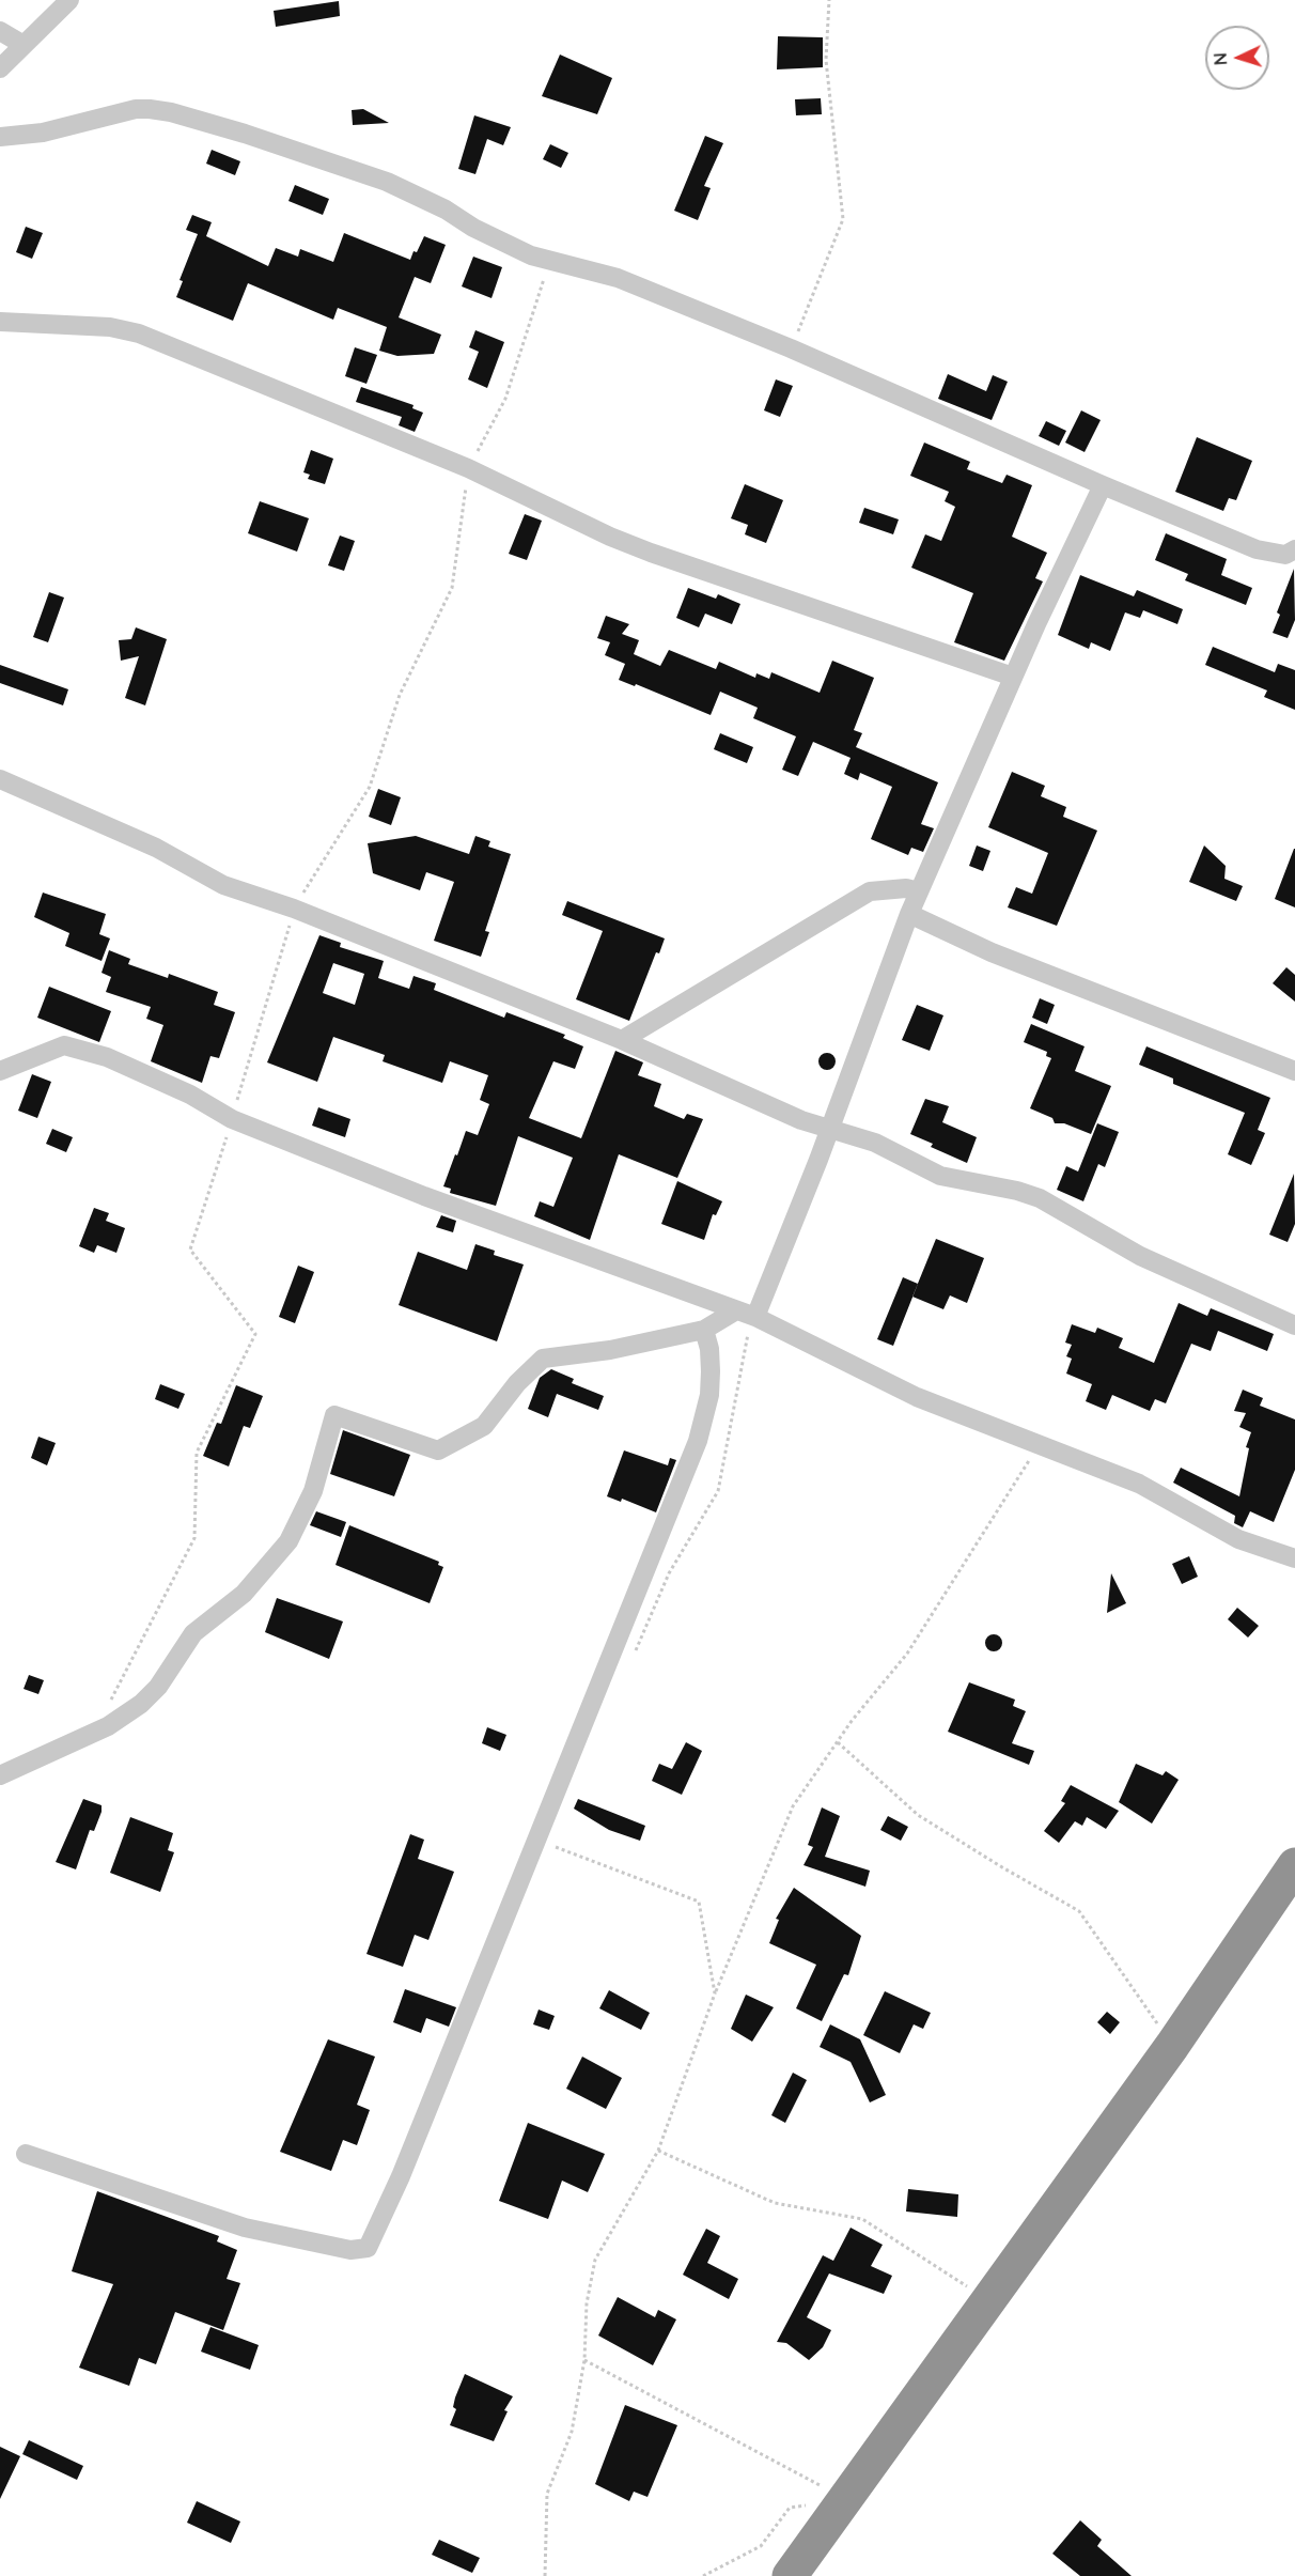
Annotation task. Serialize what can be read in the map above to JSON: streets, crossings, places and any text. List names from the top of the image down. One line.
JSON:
{"north":"left"}
